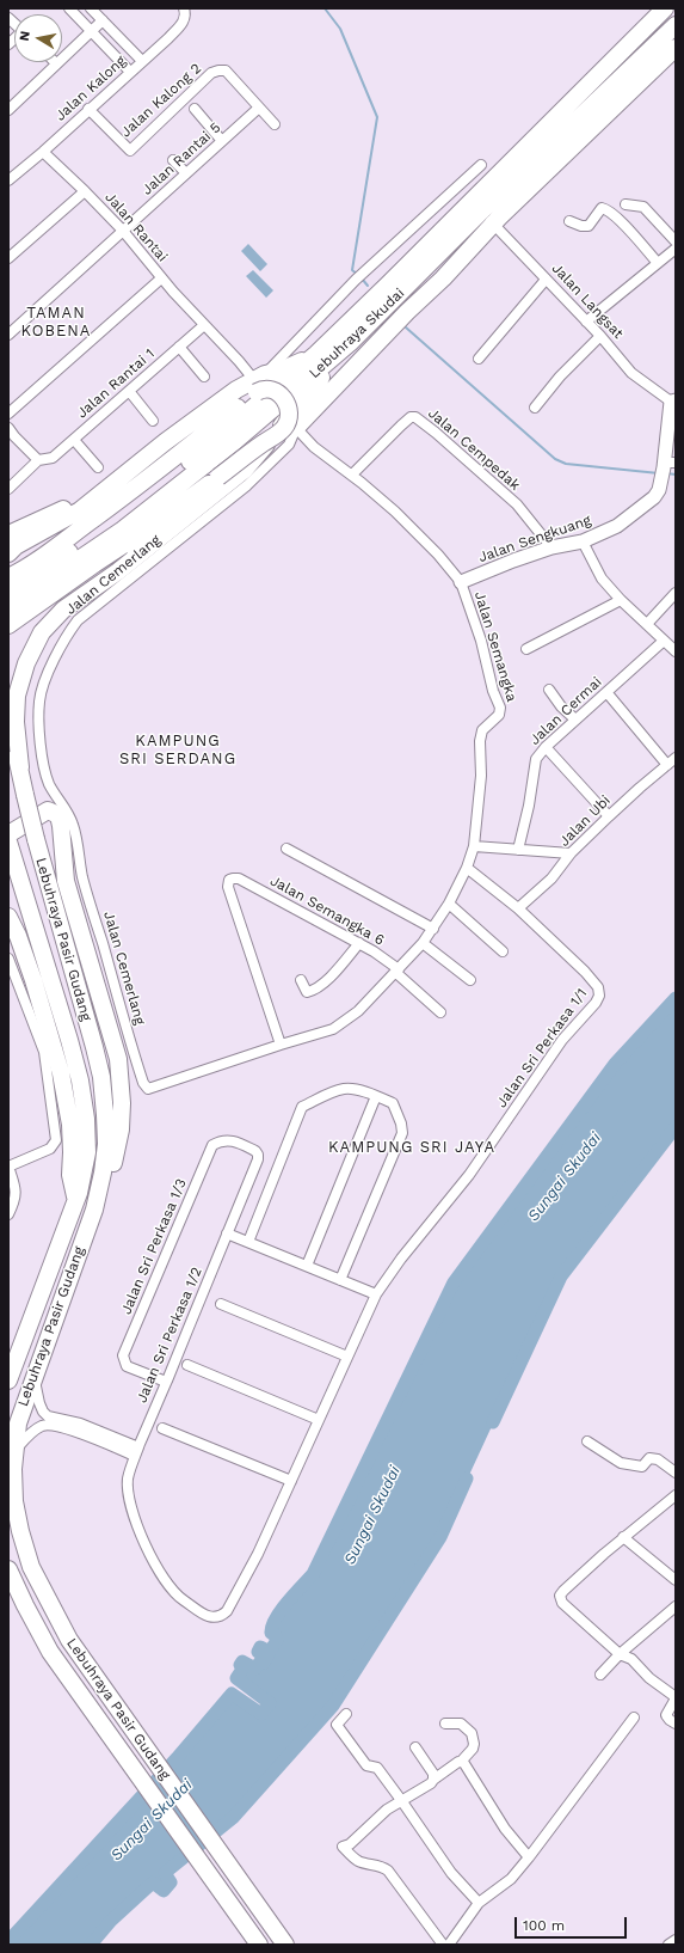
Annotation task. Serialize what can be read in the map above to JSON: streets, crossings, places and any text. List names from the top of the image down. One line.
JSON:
{"streets":{"highway":["Lebuhraya Skudai","Lebuhraya Pasir Gudang"],"street":["Jalan Kalong","Jalan Kalong 2","Jalan Rantai 5","Jalan Rantai","Jalan Langsat","Jalan Rantai 1","Jalan Cempedak","Jalan Sengkuang","Jalan Cemerlang","Jalan Semangka","Jalan Cermai","Jalan Ubi","Jalan Semangka 6","Jalan Sri Perkasa 1/1","Jalan Sri Perkasa 1/3","Jalan Sri Perkasa 1/2"]},"crossings":[["Jalan Kalong","Jalan Kalong 2"],["Jalan Kalong","Jalan Rantai"],["Jalan Kalong 2","Jalan Rantai 5"],["Jalan Rantai 5","Jalan Rantai"],["Jalan Rantai","Jalan Rantai 1"],["Jalan Langsat","Lebuhraya Skudai"],["Jalan Langsat","Jalan Sengkuang"],["Jalan Cempedak","Jalan Sengkuang"],["Jalan Cempedak","Jalan Semangka"],["Jalan Sengkuang","Jalan Semangka"],["Jalan Cemerlang","Jalan Semangka"],["Jalan Semangka","Jalan Semangka 6"],["Jalan Ubi","Jalan Sri Perkasa 1/1"],["Jalan Sri Perkasa 1/3","Jalan Sri Perkasa 1/2"]],"districts":["TAMAN KOBENA","KAMPUNG SRI SERDANG","KAMPUNG SRI JAYA"],"water":["Sungai Skudai"],"scale_bar":"100 m","north":"left"}
